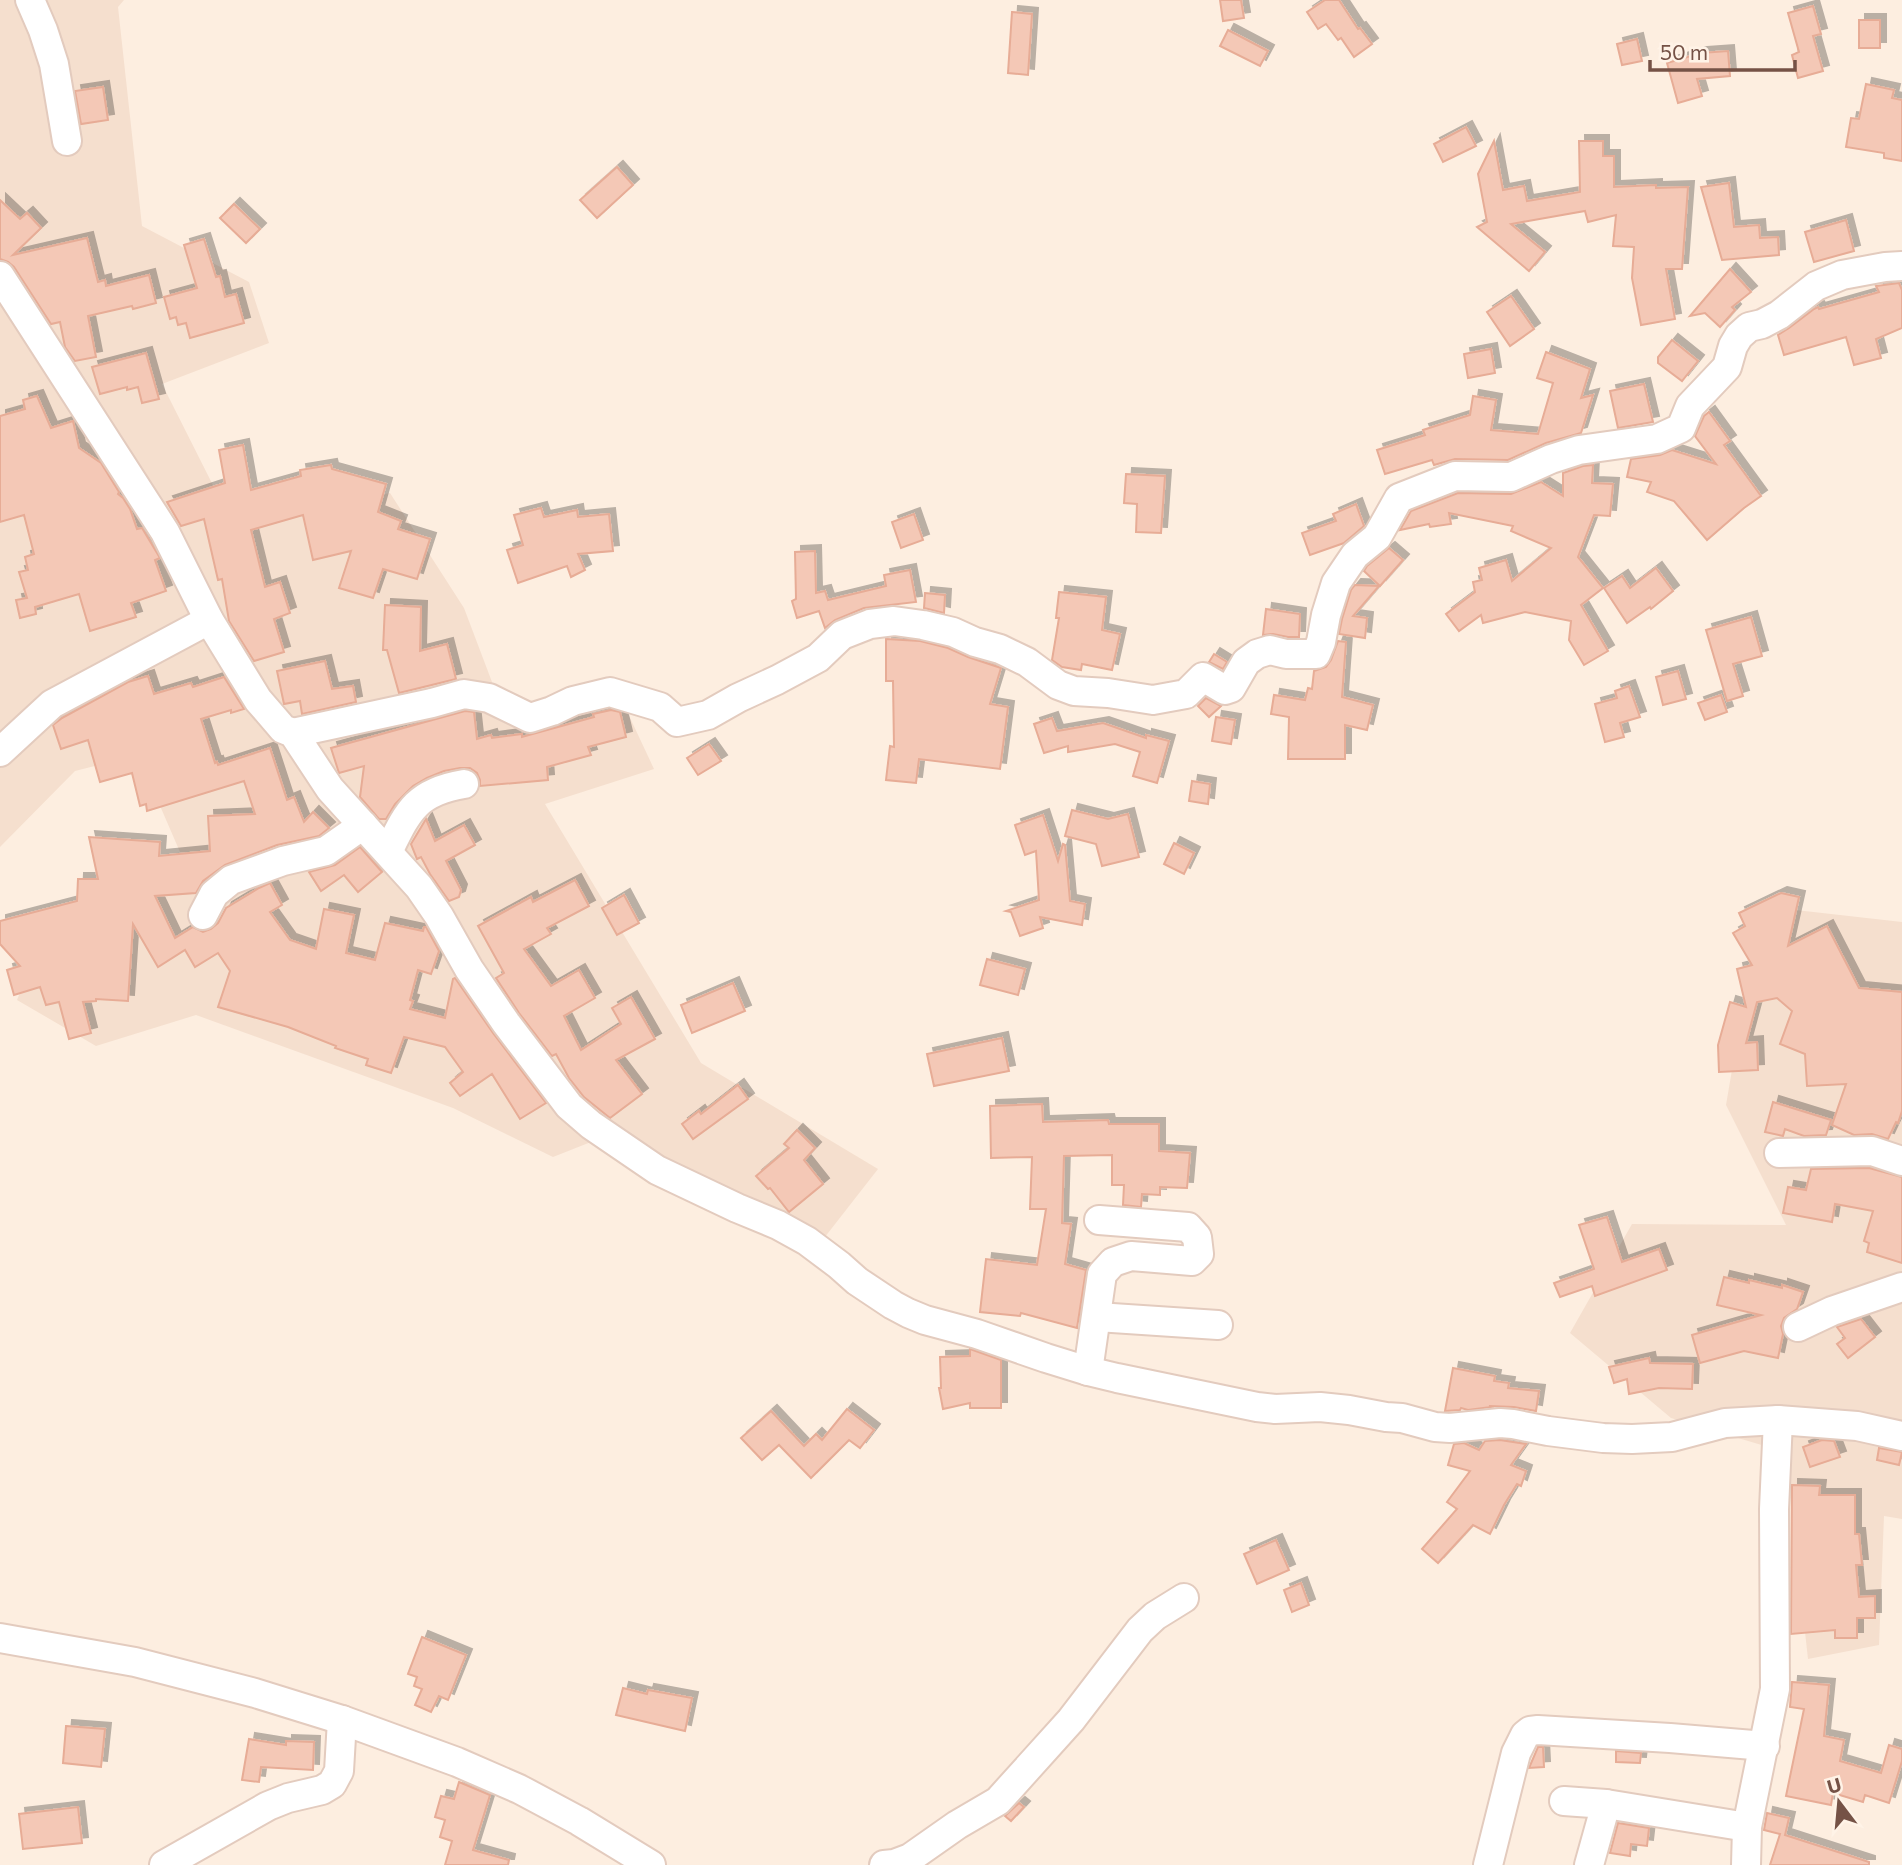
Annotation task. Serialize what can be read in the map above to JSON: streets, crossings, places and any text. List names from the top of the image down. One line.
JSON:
{"scale_bar":"50 m","north":"top"}
